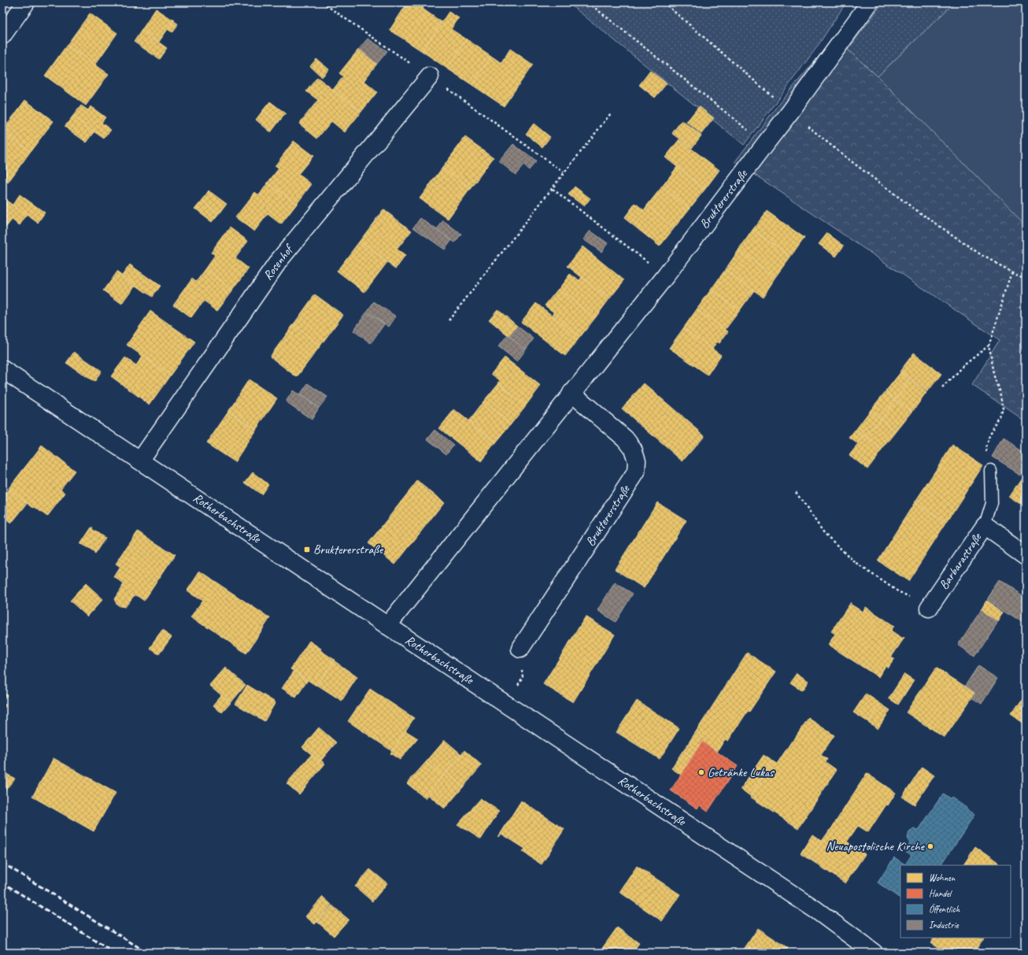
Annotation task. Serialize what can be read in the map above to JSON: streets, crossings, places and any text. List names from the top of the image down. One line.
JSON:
{"streets":{"street":["Bruktererstraße","Rosenhof","Rotherbachstraße","Barbarastraße"]},"crossings":[["Bruktererstraße","Rotherbachstraße"],["Rosenhof","Rotherbachstraße"]],"places":{"transit":["Bruktererstraße"],"other":["Getränke Lukas","Neuapostolische Kirche"]},"legend":["Wohnen","Handel","Öffentlich","Industrie"]}
